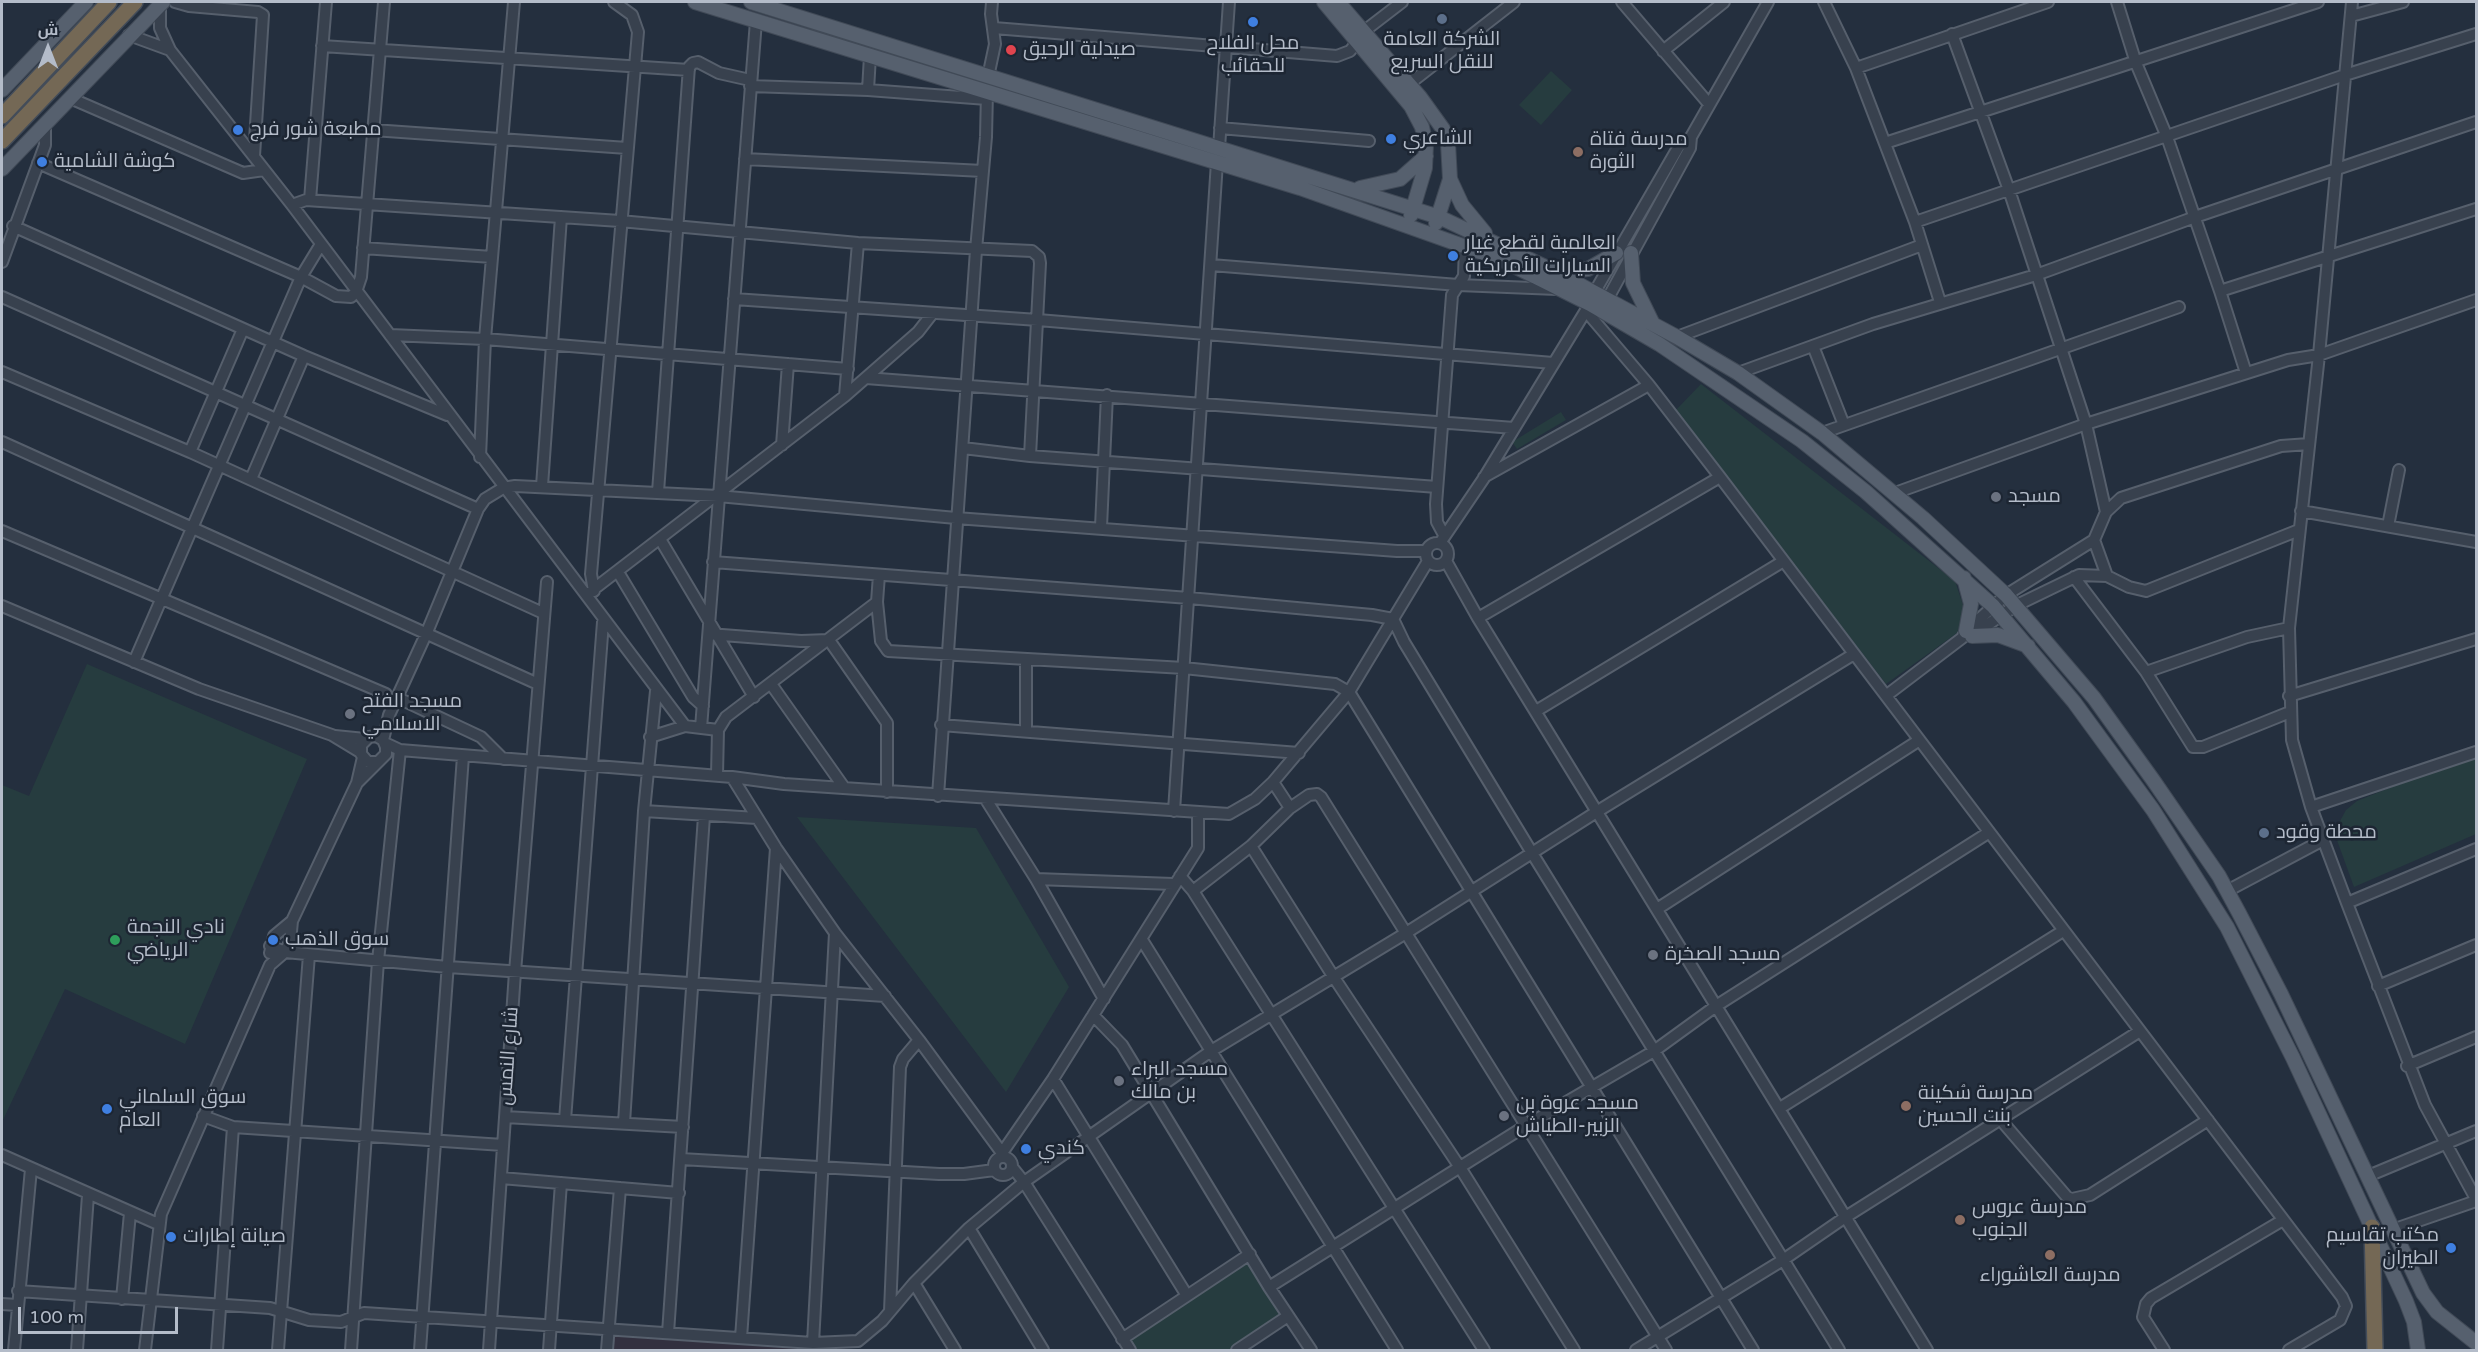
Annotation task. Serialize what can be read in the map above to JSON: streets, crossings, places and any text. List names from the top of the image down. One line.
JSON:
{"streets":{"street":["شارع النمس"]},"places":["الشركة العامة للنقل السريع","محل الفلاح للحقائب","صيدلية الرحيق","مطبعة شور فرج","الشاعري","مدرسة فتاة الثورة","كوشة الشامية","العالمية لقطع غيار السيارات الأمريكية","مسجد","مسجد الفتح الاسلامي","محطة وقود","نادي النجمة الرياضي","سوق الذهب","مسجد الصخرة","مسجد البراء بن مالك","مدرسة سُكينة بنت الحسين","سوق السلماني العام","مسجد عروة بن الزبير-الطياش","كندي","مدرسة عروس الجنوب","صيانة إطارات","مكتب تقاسيم الطيران","مدرسة العاشوراء"],"scale_bar":"100 m","north":"top"}
